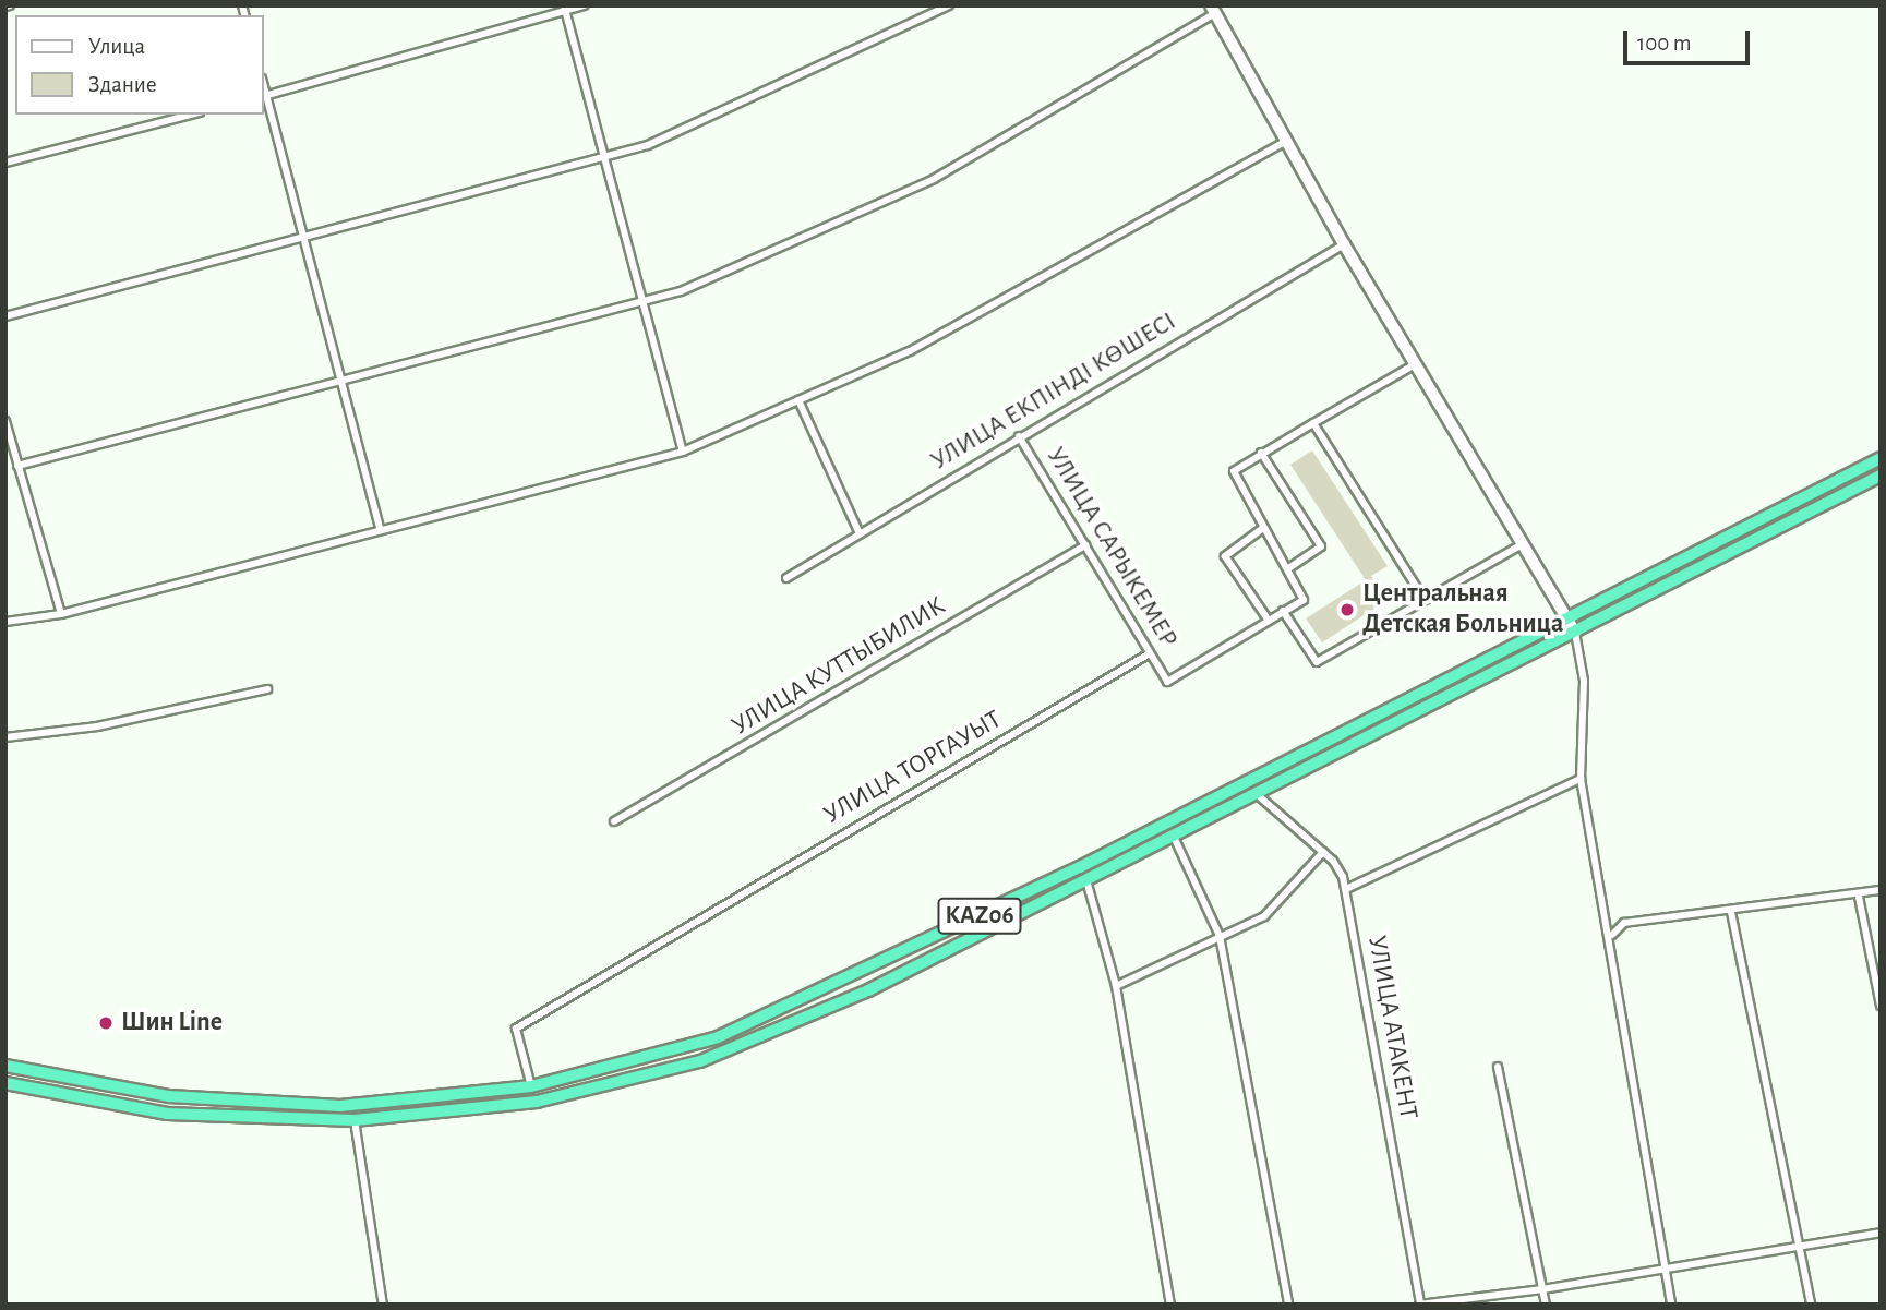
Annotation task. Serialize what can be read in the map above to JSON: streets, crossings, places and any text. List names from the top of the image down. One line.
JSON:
{"streets":{"highway":["KАZ06"],"street":["УЛИЦА ЕКПІНДІ КӨШЕСІ","УЛИЦА САРЫКЕМЕР","УЛИЦА КУТТЫБИЛИК","УЛИЦА ТОРГАУЫТ","УЛИЦА АТАКЕНТ"]},"crossings":[["УЛИЦА ЕКПІНДІ КӨШЕСІ","УЛИЦА САРЫКЕМЕР"],["УЛИЦА САРЫКЕМЕР","УЛИЦА КУТТЫБИЛИК"],["УЛИЦА САРЫКЕМЕР","УЛИЦА ТОРГАУЫТ"],["УЛИЦА ТОРГАУЫТ","KАZ06"],["KАZ06","УЛИЦА АТАКЕНТ"]],"places":["Центральная Детская Больница","Шин Line"],"legend":["Улица","Здание"],"scale_bar":"100 m"}
